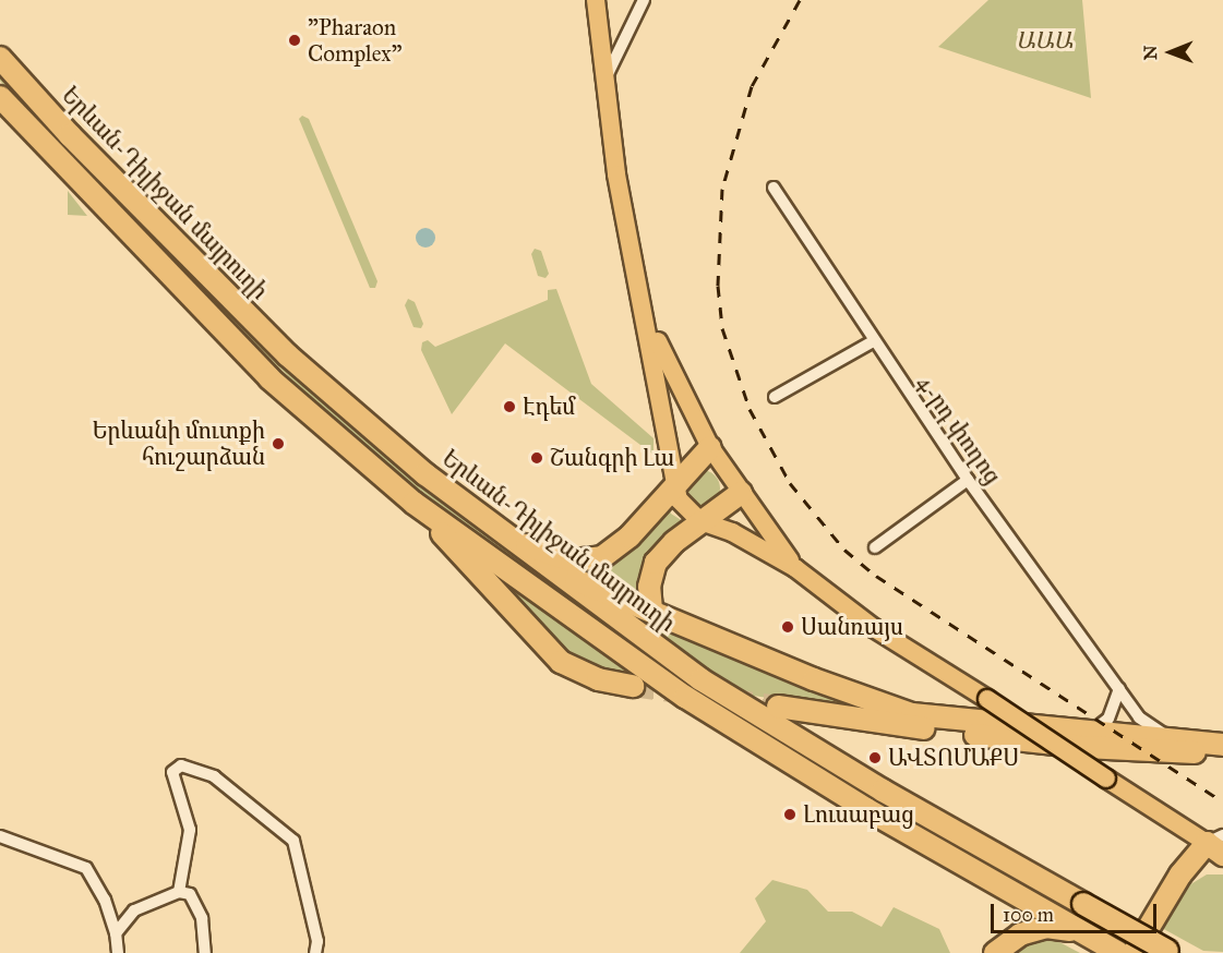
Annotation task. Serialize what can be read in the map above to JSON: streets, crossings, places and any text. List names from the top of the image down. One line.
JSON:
{"streets":{"highway":["Երևան-Դիլիջան մայրուղի"],"street":["4-րդ փողոց"]},"parks":["ԱԱԱ"],"places":["\"Pharaon Complex\"","Էդեմ","Երևանի մուտքի հուշարձան","Շանգրի Լա","Սանռայս","ԱՎՏՈՄԱՔՍ","Լուսաբաց"],"scale_bar":"100 m","north":"left"}
